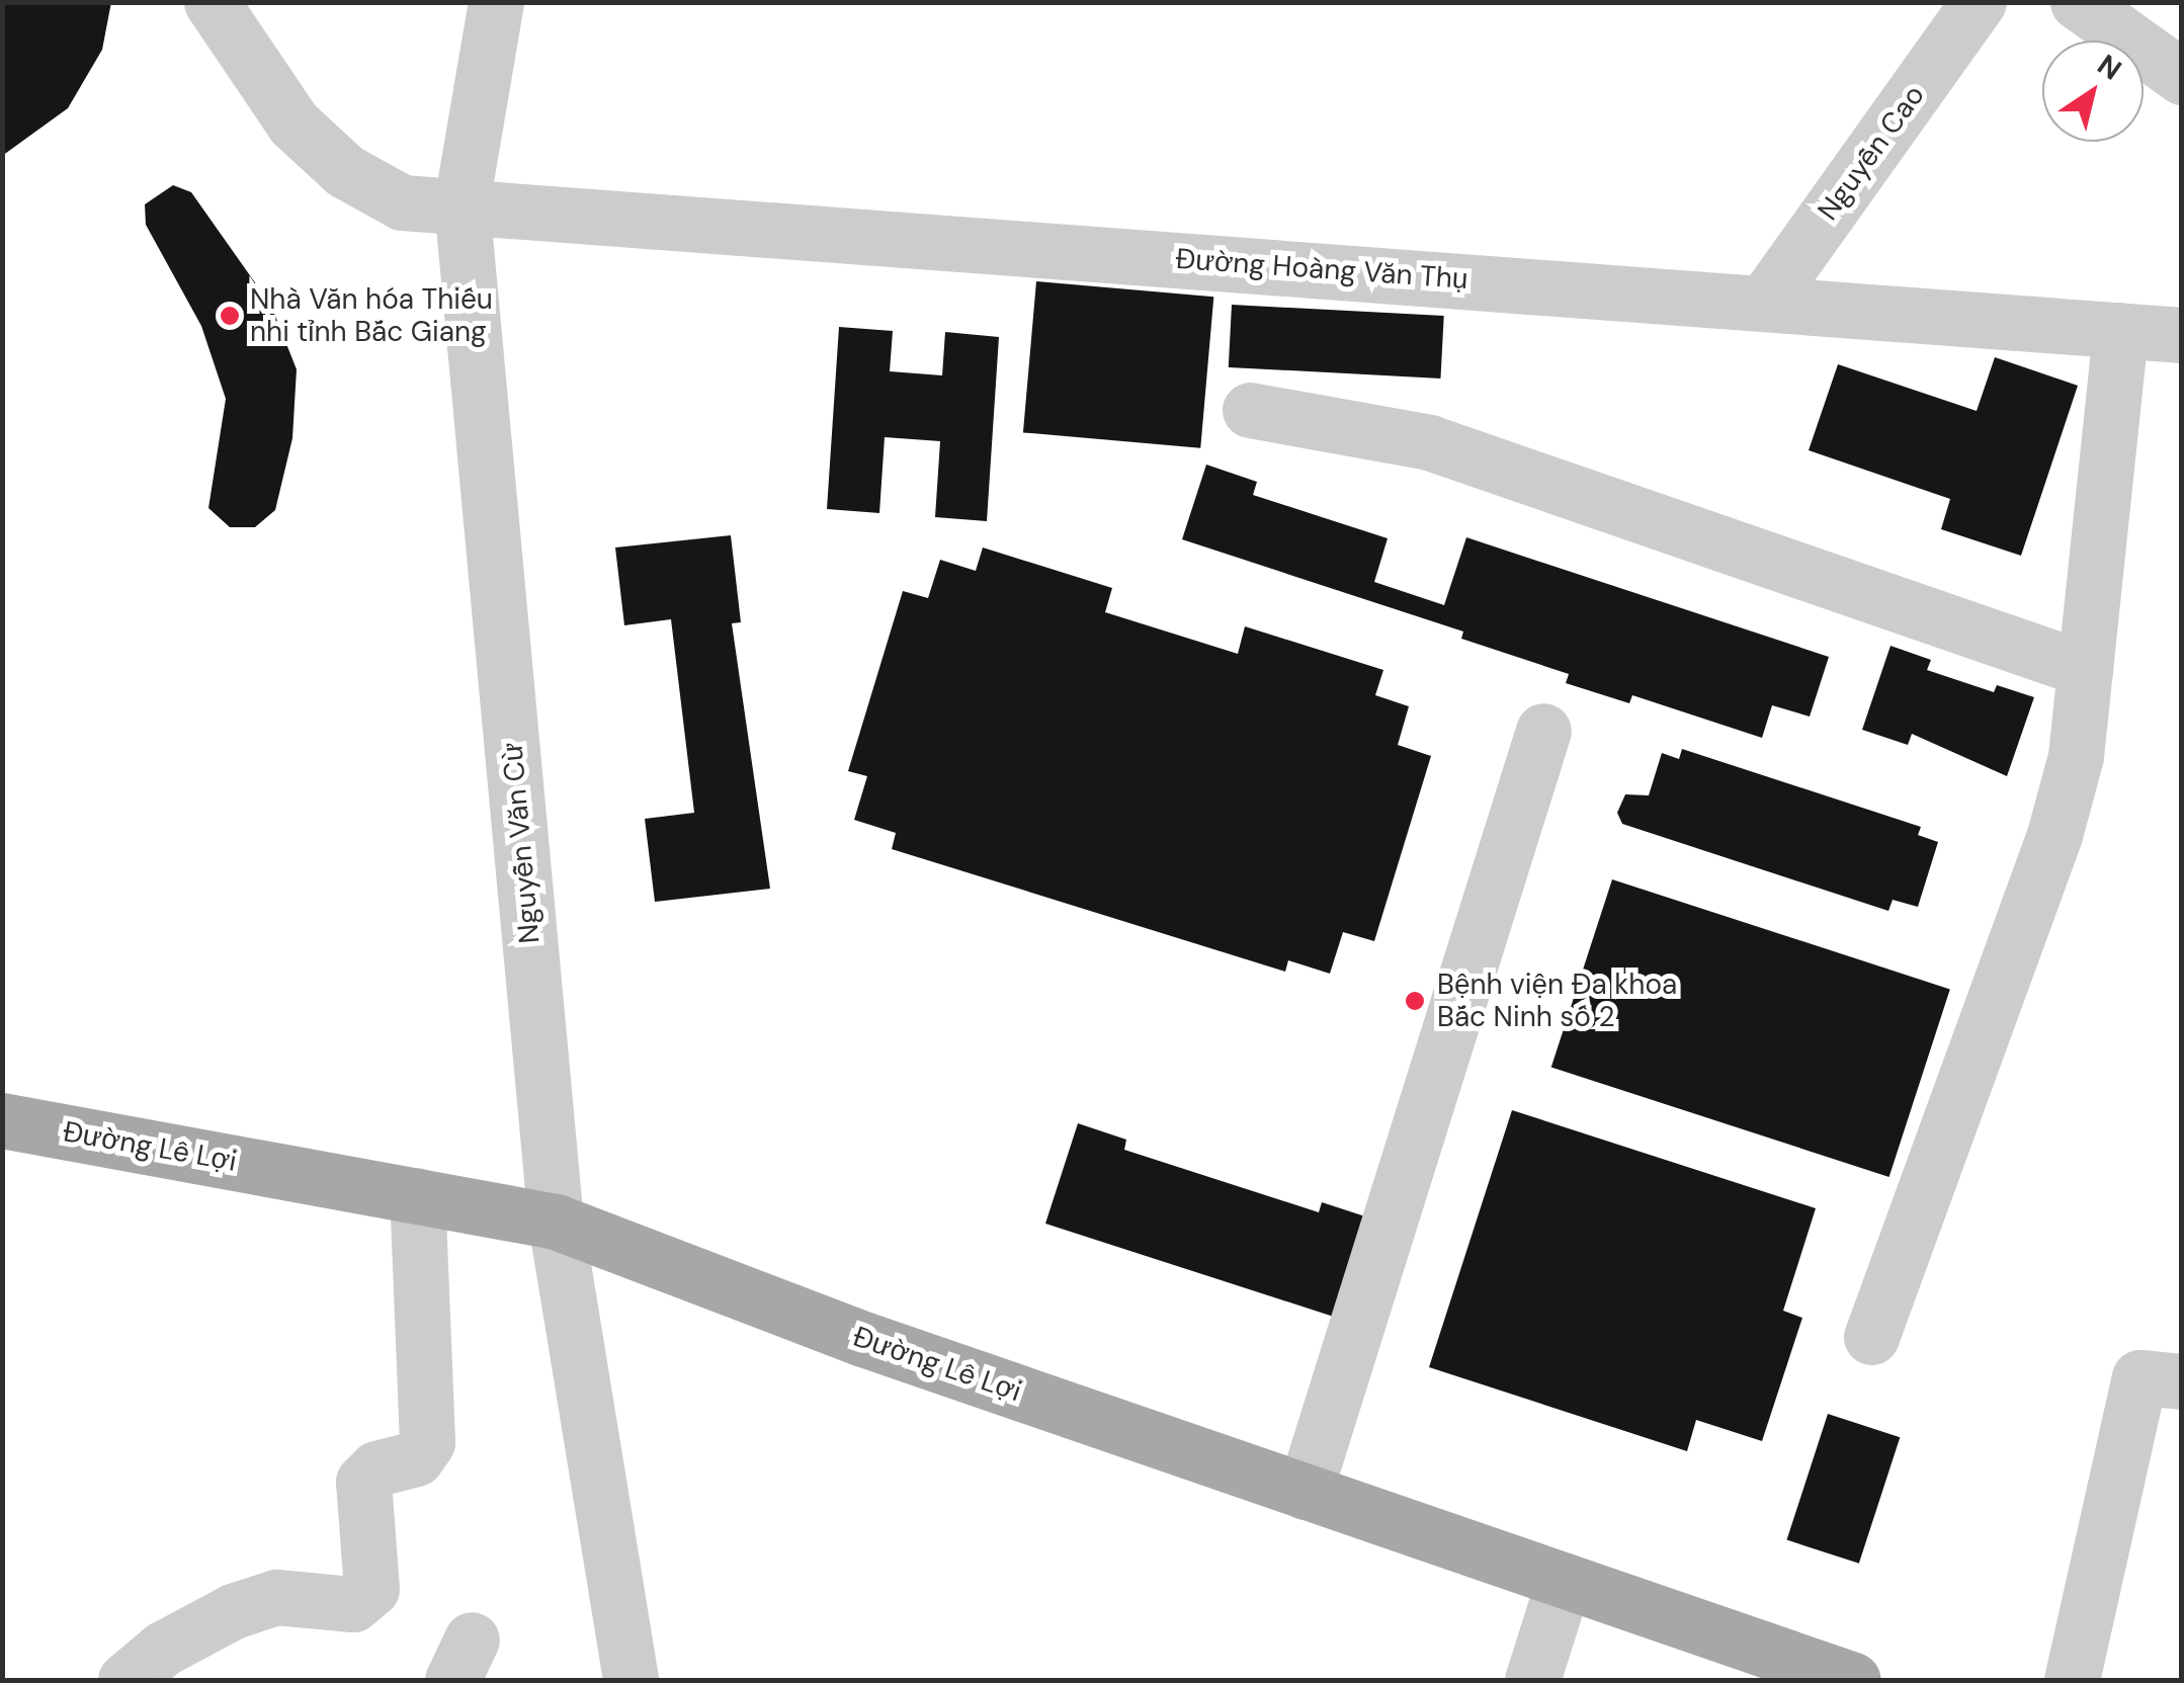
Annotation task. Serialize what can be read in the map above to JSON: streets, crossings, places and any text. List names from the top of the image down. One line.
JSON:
{"streets":{"main road":["Đường Lê Lợi"],"street":["Nguyễn Cao","Đường Hoàng Văn Thụ","Nguyễn Văn Cừ"]},"crossings":[["Nguyễn Cao","Đường Hoàng Văn Thụ"],["Đường Hoàng Văn Thụ","Nguyễn Văn Cừ"],["Nguyễn Văn Cừ","Đường Lê Lợi"]],"places":["Nhà Văn hóa Thiếu nhi tỉnh Bắc Giang","Bệnh viện Đa khoa Bắc Ninh số 2"],"north":"top right"}
